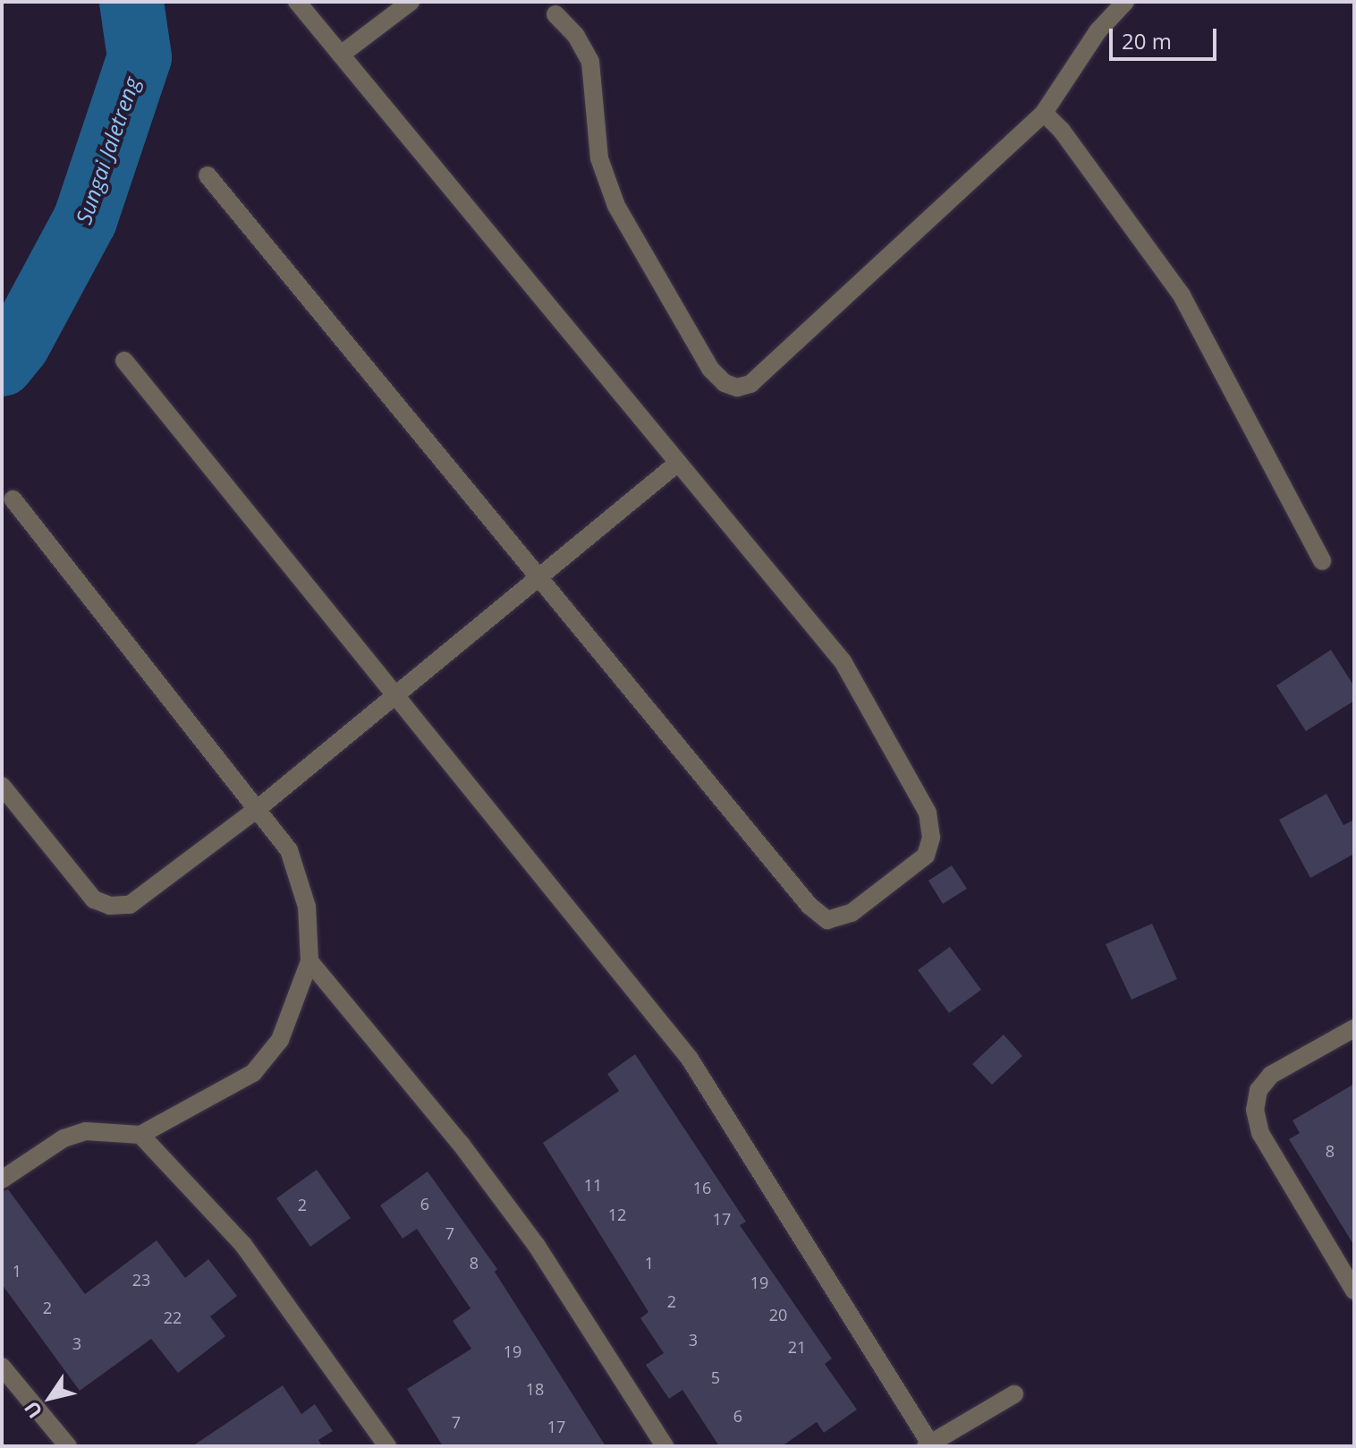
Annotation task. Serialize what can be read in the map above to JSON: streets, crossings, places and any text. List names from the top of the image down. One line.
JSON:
{"water":["Sungai Jaletreng"],"house_numbers":["8","11","16","6","2","12","17","7","8","1","1","23","19","2","2","20","22","3","3","21","19","5","18","6","7","17"],"scale_bar":"20 m","north":"bottom left"}
